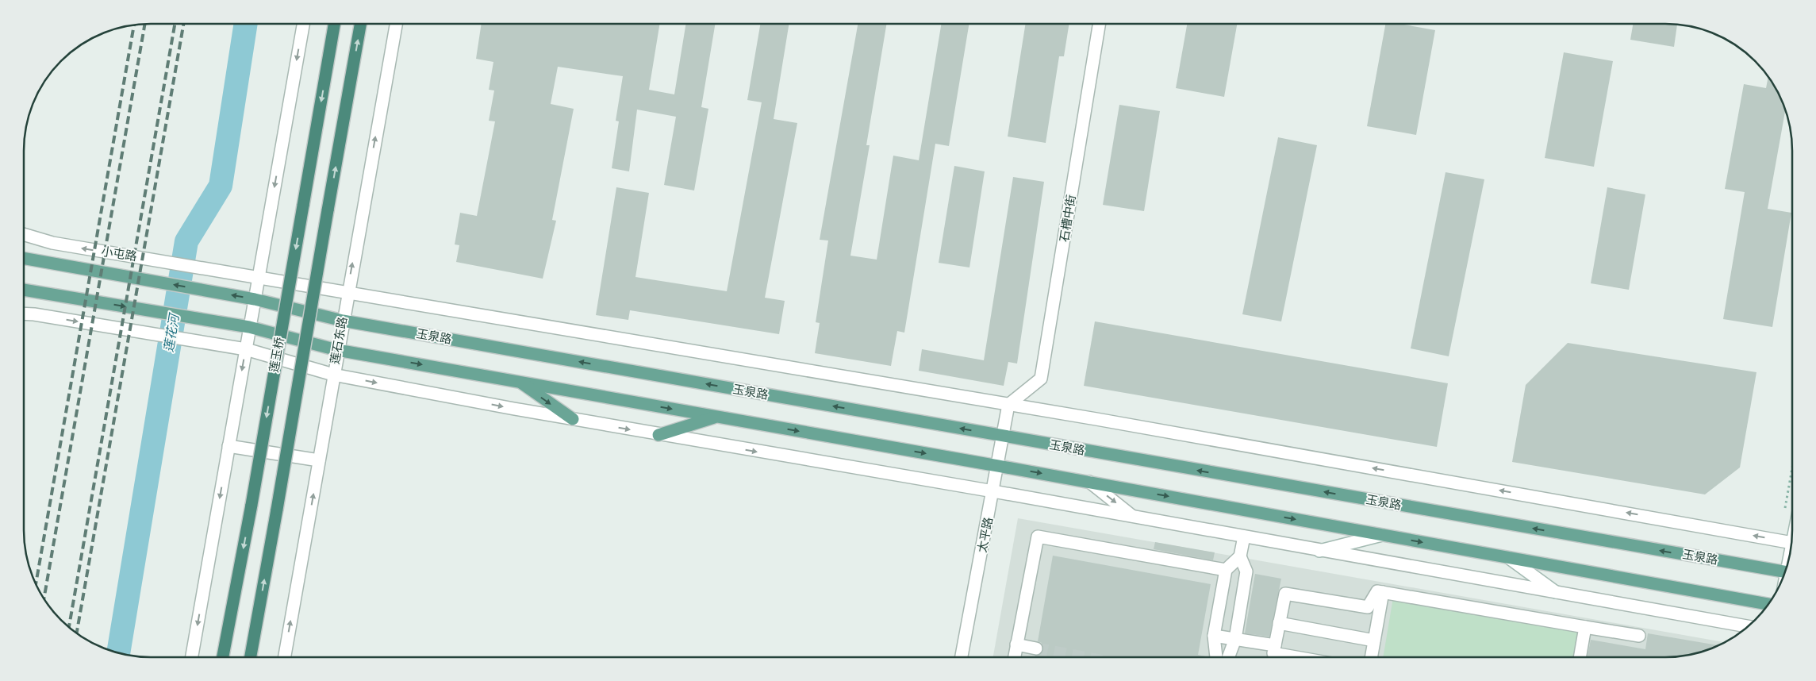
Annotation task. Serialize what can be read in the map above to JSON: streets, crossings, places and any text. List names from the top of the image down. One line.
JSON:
{"streets":{"highway":["莲玉桥"],"main road":["小屯路","玉泉路"],"street":["石槽中街","莲石东路","太平路"]},"crossings":[["石槽中街","太平路"],["小屯路","玉泉路"],["小屯路","莲石东路"],["玉泉路","莲石东路"],["玉泉路","太平路"]],"water":["莲花河"]}
